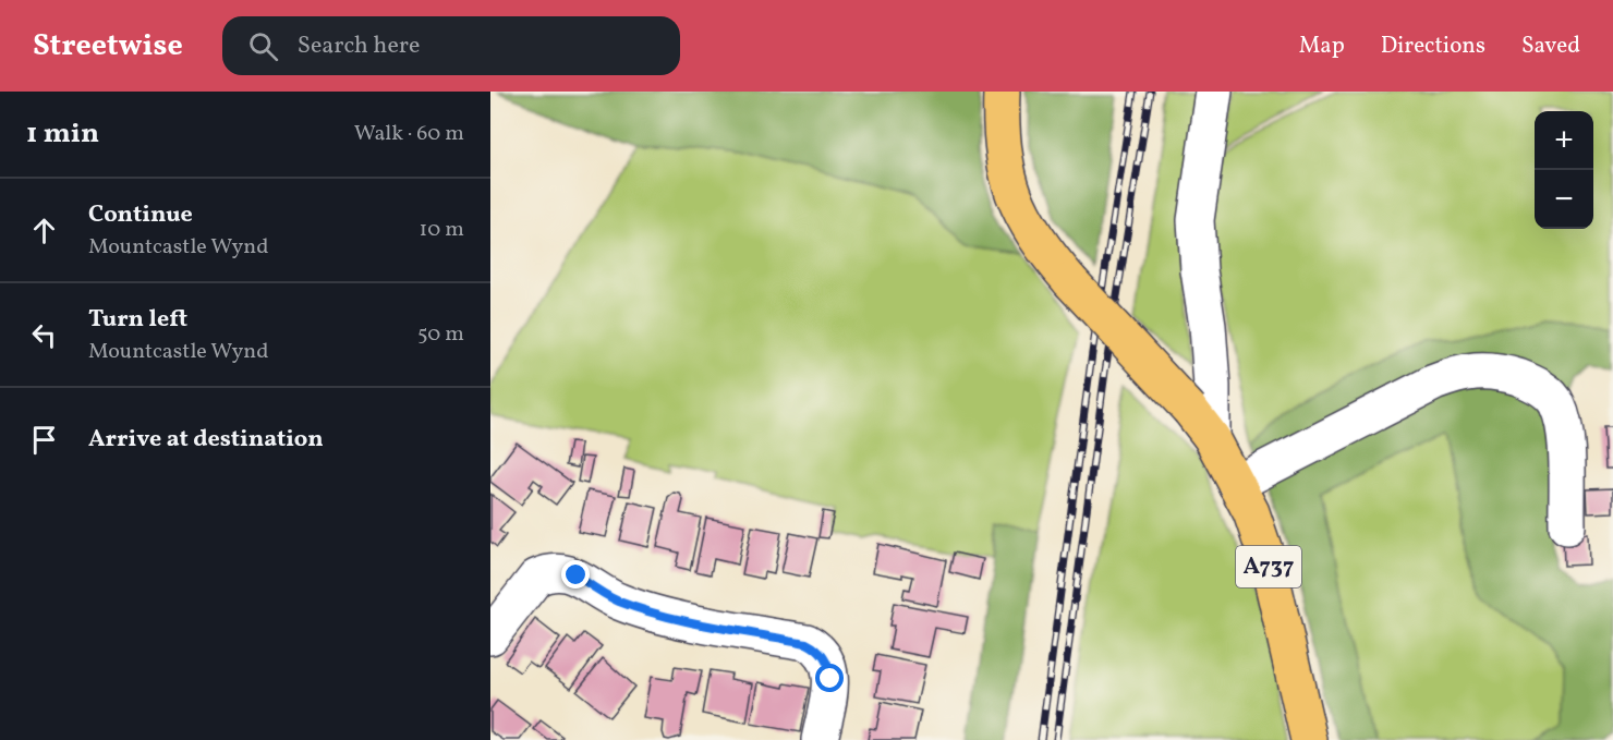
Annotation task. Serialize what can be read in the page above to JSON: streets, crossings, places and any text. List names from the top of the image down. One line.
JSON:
{"streets":{"highway":["A737"]},"page":{"header":"Streetwise","search":"Search here","nav":["Map","Directions","Saved"],"heading":["1 min","Walk · 60 m"],"map_buttons":["+","−"],"list":[["Continue","Mountcastle Wynd","10 m"],["Turn left","Mountcastle Wynd","50 m"],"Arrive at destination"]}}
